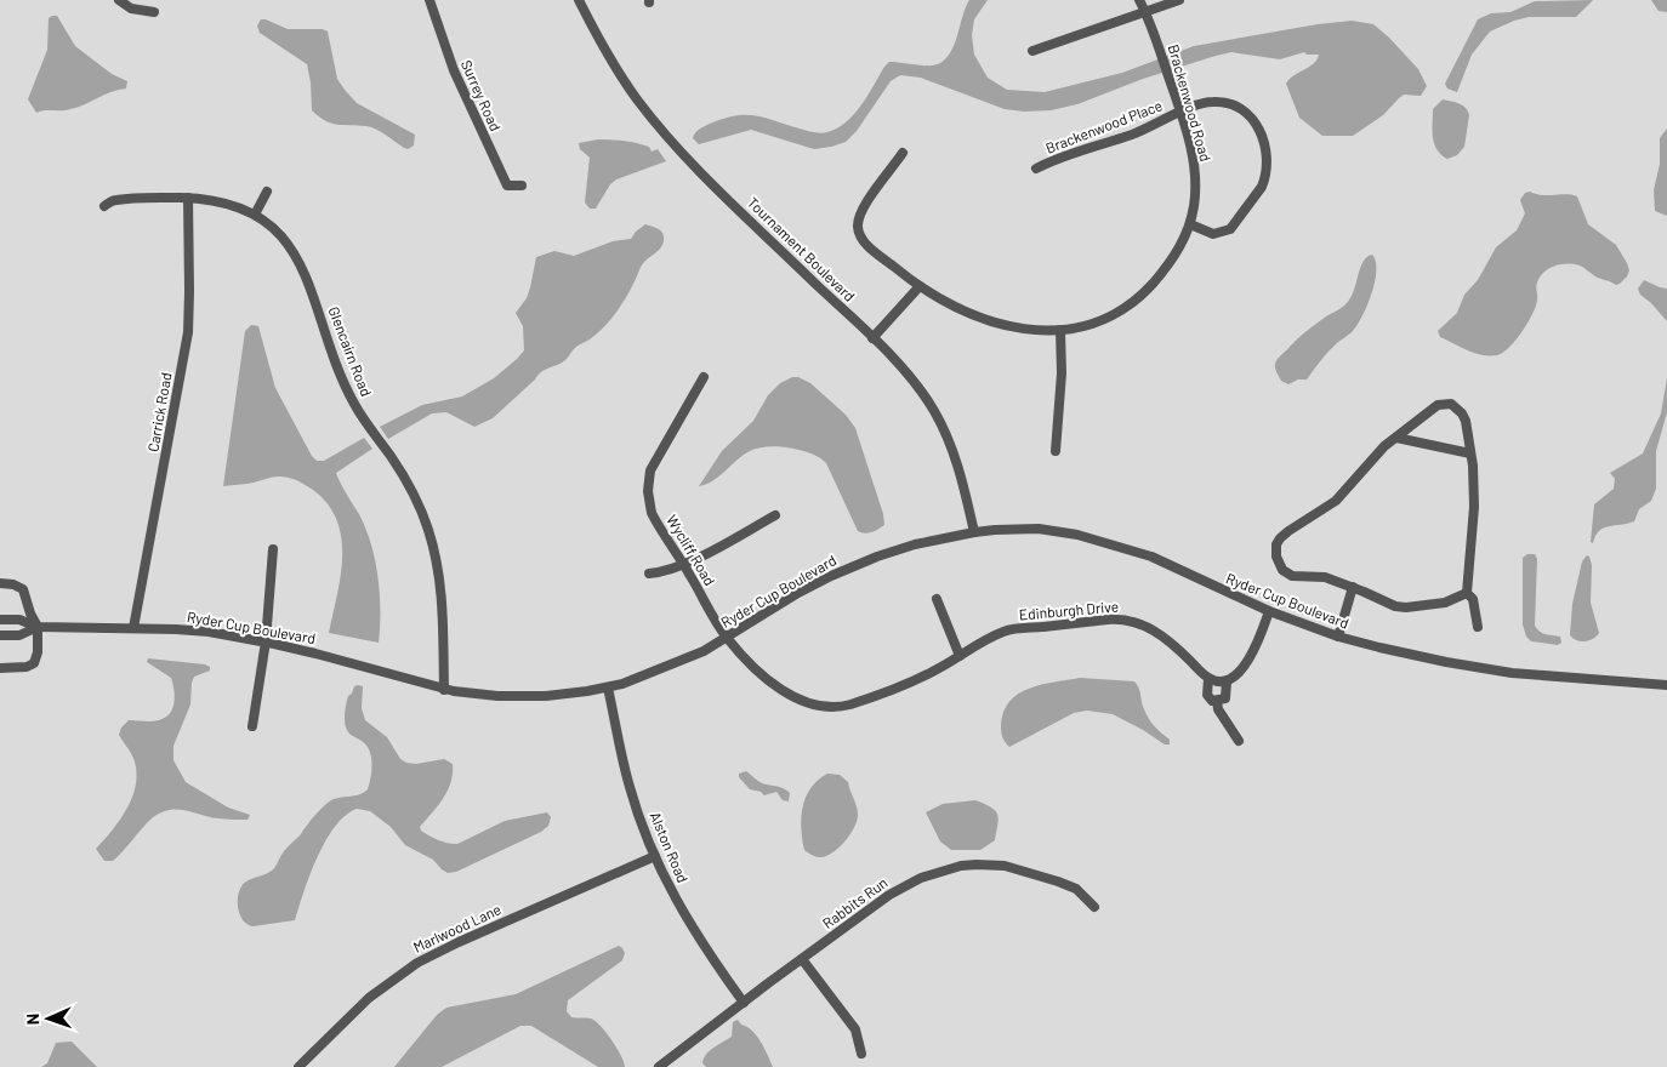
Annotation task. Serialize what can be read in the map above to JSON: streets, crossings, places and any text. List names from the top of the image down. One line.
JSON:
{"streets":{"street":["Surrey Road","Brackenwood Road","Brackenwood Place","Tournament Boulevard","Glencairn Road","Carrick Road","Wycliff Road","Ryder Cup Boulevard","Edinburgh Drive","Alston Road","Rabbits Run","Marlwood Lane"]},"crossings":[["Brackenwood Road","Brackenwood Place"],["Tournament Boulevard","Ryder Cup Boulevard"],["Glencairn Road","Carrick Road"],["Glencairn Road","Ryder Cup Boulevard"],["Carrick Road","Ryder Cup Boulevard"],["Wycliff Road","Ryder Cup Boulevard"],["Wycliff Road","Edinburgh Drive"],["Ryder Cup Boulevard","Edinburgh Drive"],["Ryder Cup Boulevard","Alston Road"],["Alston Road","Rabbits Run"],["Alston Road","Marlwood Lane"]],"north":"left"}
